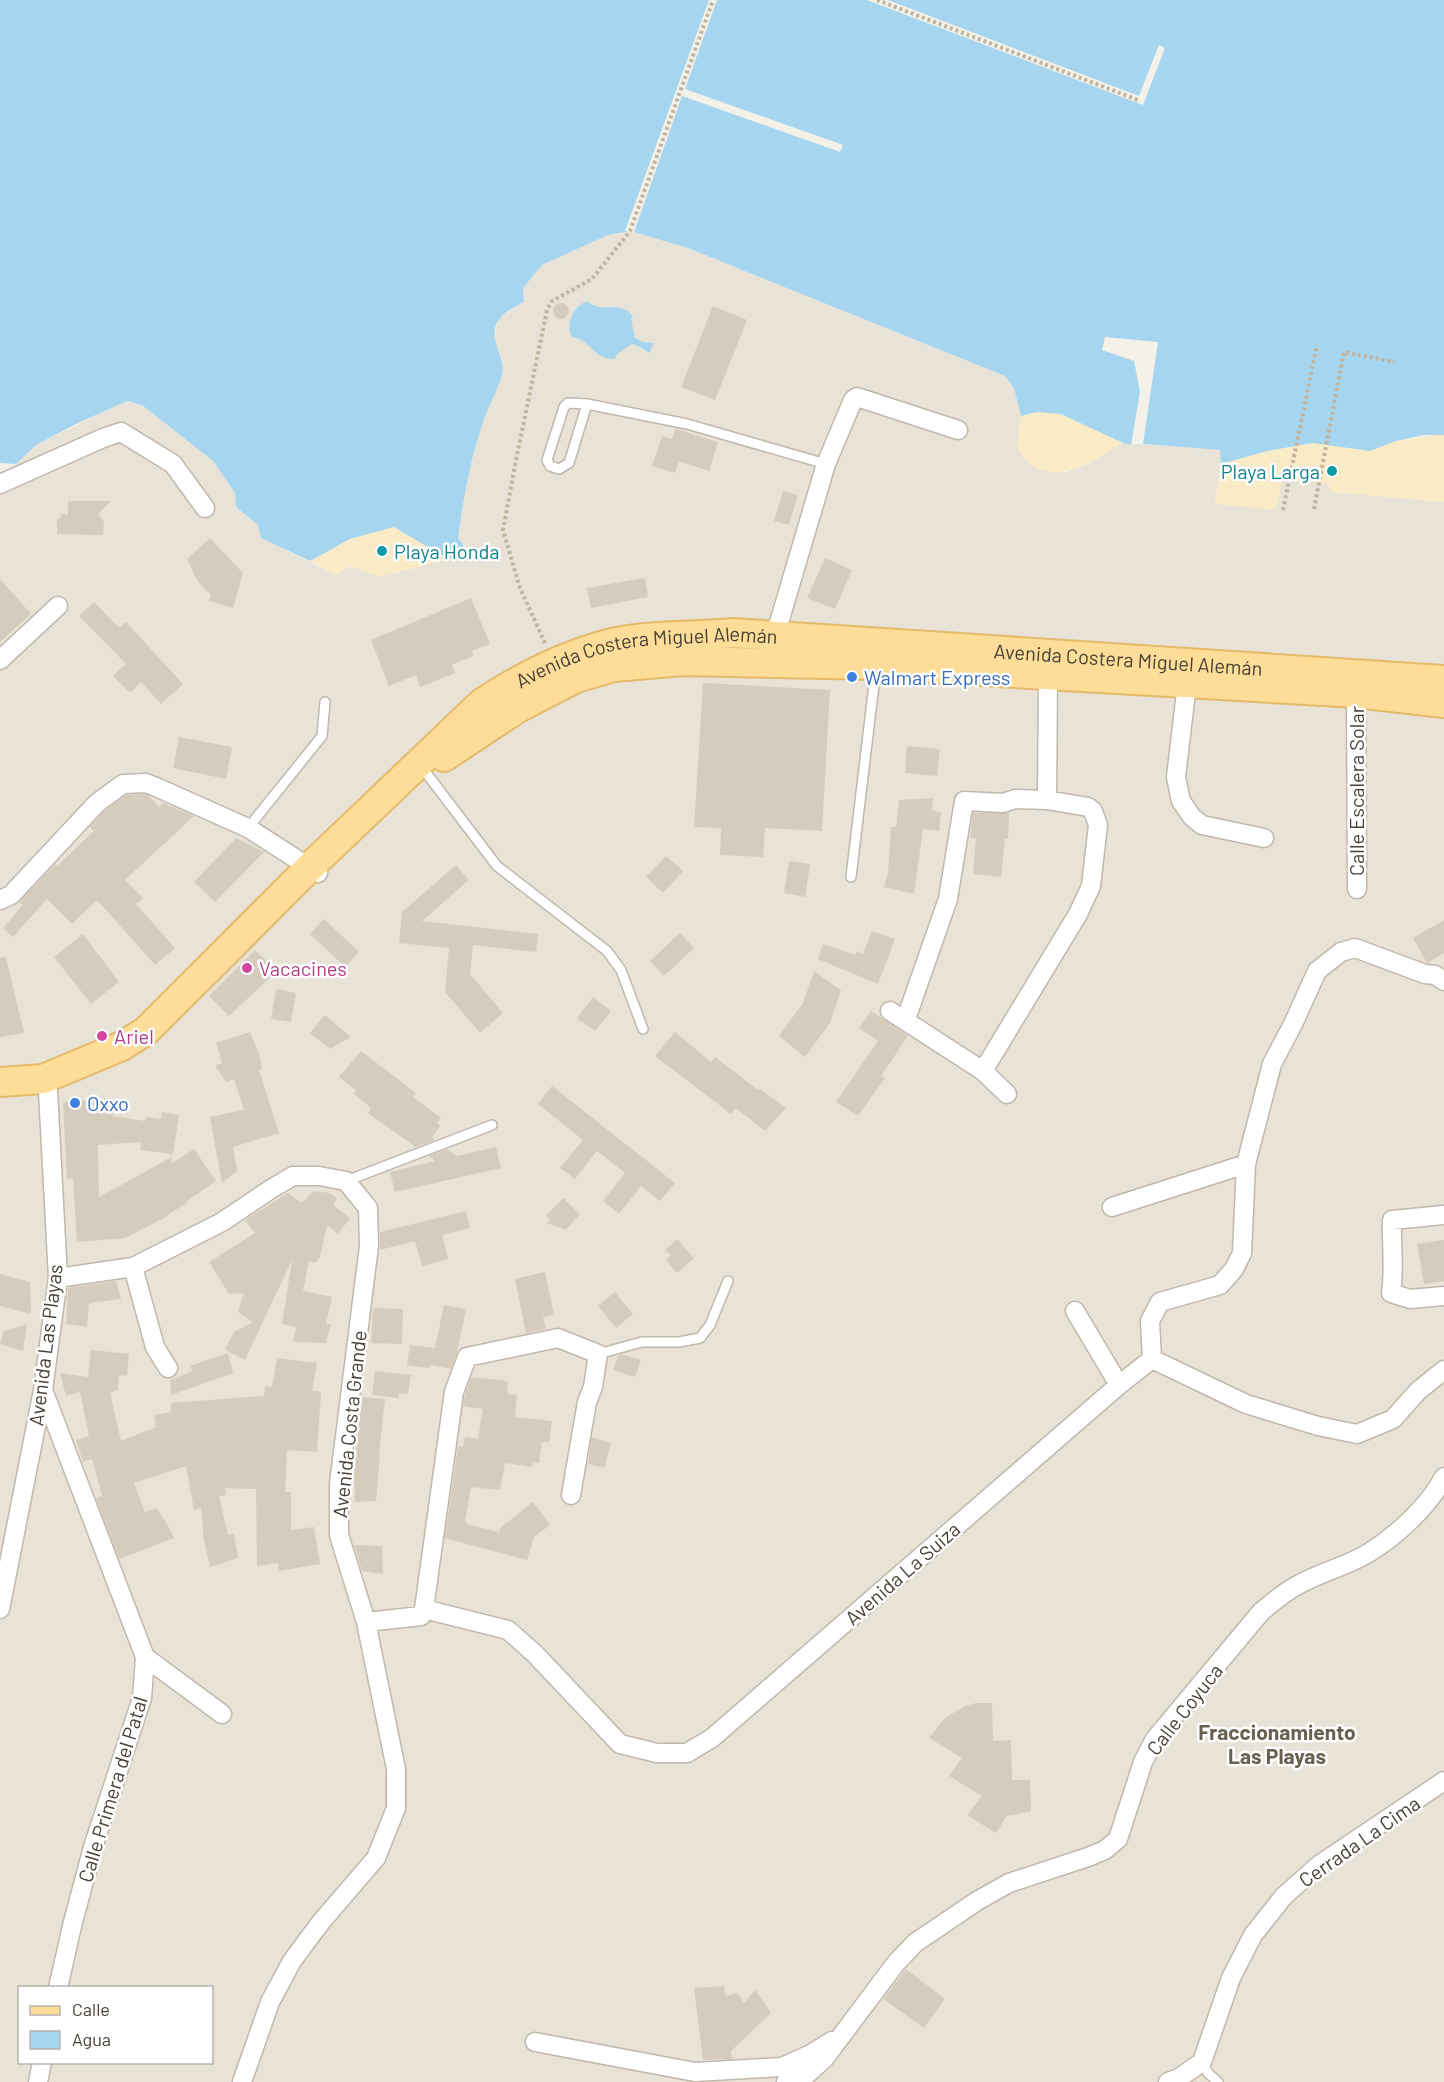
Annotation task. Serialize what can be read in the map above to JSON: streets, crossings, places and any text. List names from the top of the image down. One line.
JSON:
{"streets":{"main road":["Avenida Costera Miguel Alemán"],"street":["Calle Escalera Solar","Avenida Las Playas","Avenida Costa Grande","Avenida La Suiza","Calle Coyuca","Calle Primera del Patal","Cerrada La Cima"]},"crossings":[["Avenida Costera Miguel Alemán","Calle Escalera Solar"],["Avenida Costera Miguel Alemán","Avenida Las Playas"],["Avenida Las Playas","Calle Primera del Patal"]],"districts":["Fraccionamiento Las Playas"],"places":["Playa Larga","Playa Honda","Walmart Express","Vacacines","Ariel","Oxxo"],"legend":["Calle","Agua"]}
